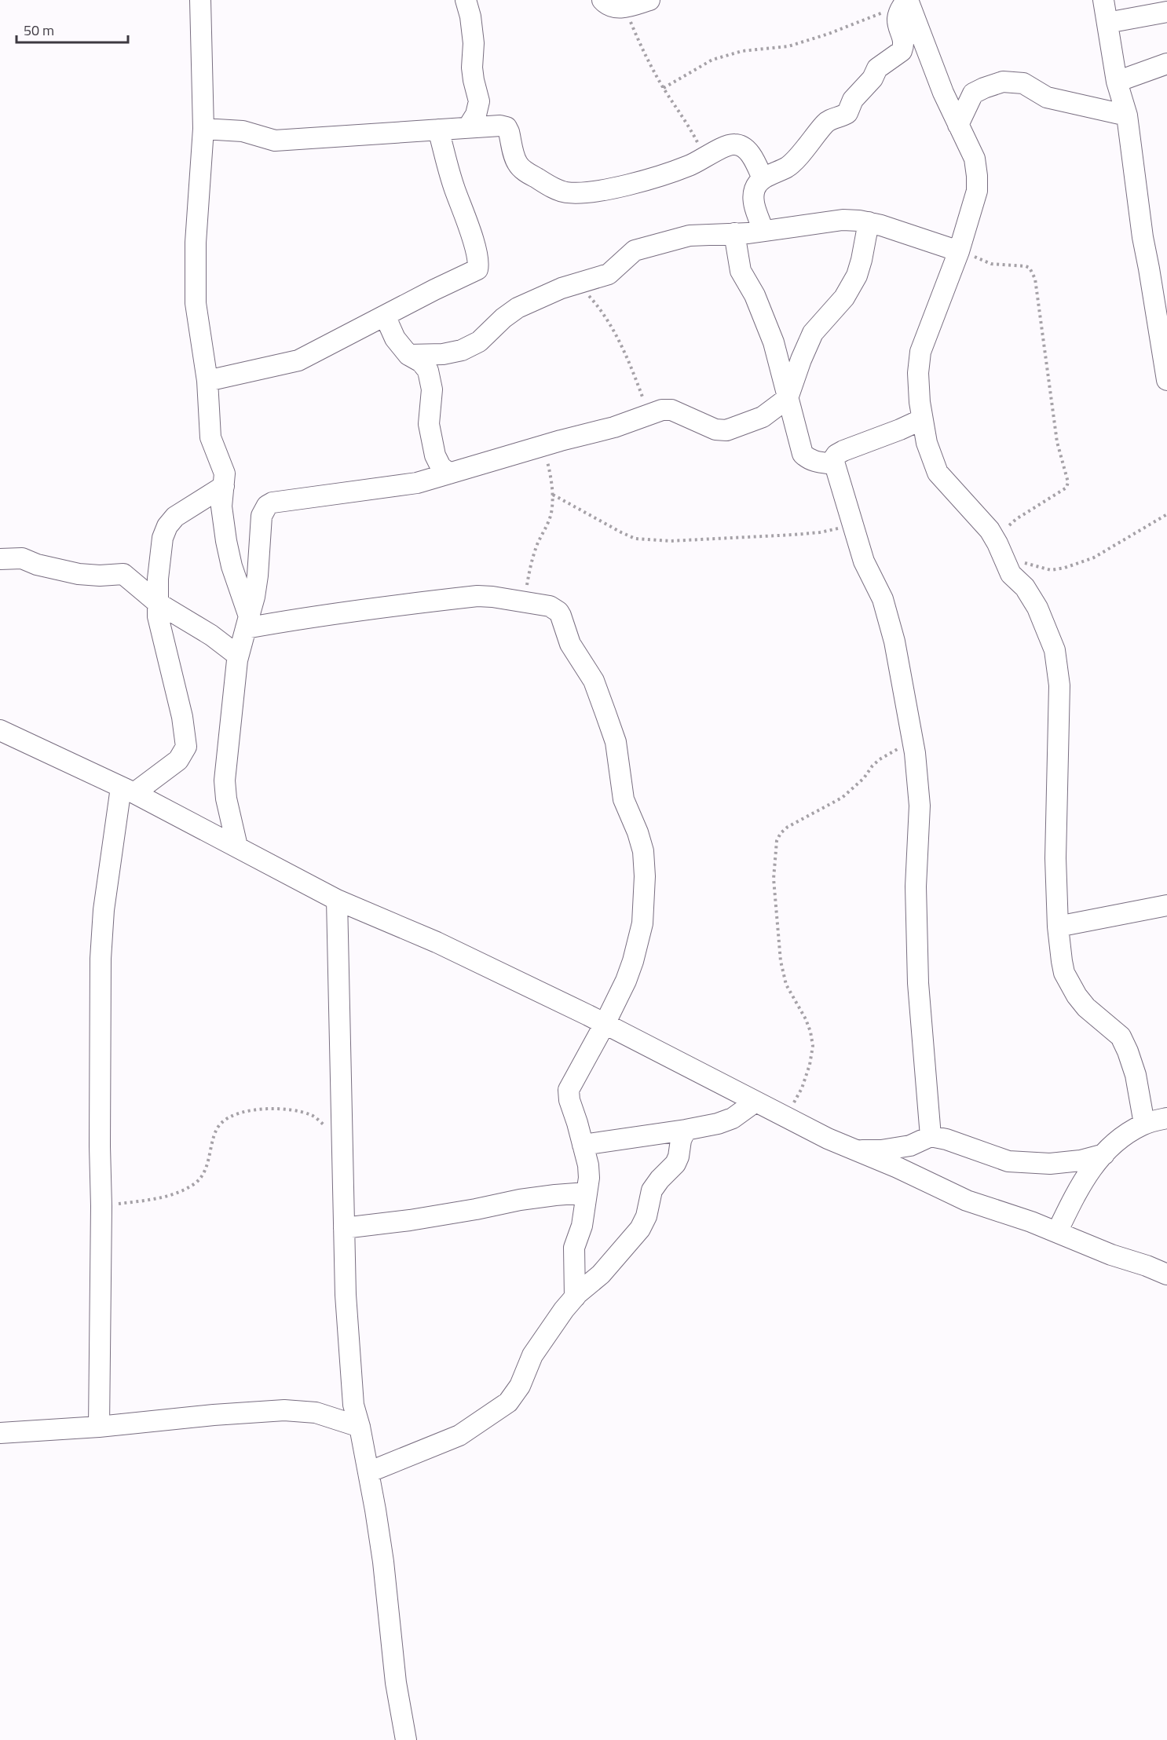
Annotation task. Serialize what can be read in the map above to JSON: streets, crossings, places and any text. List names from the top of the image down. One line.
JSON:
{"scale_bar":"50 m"}
